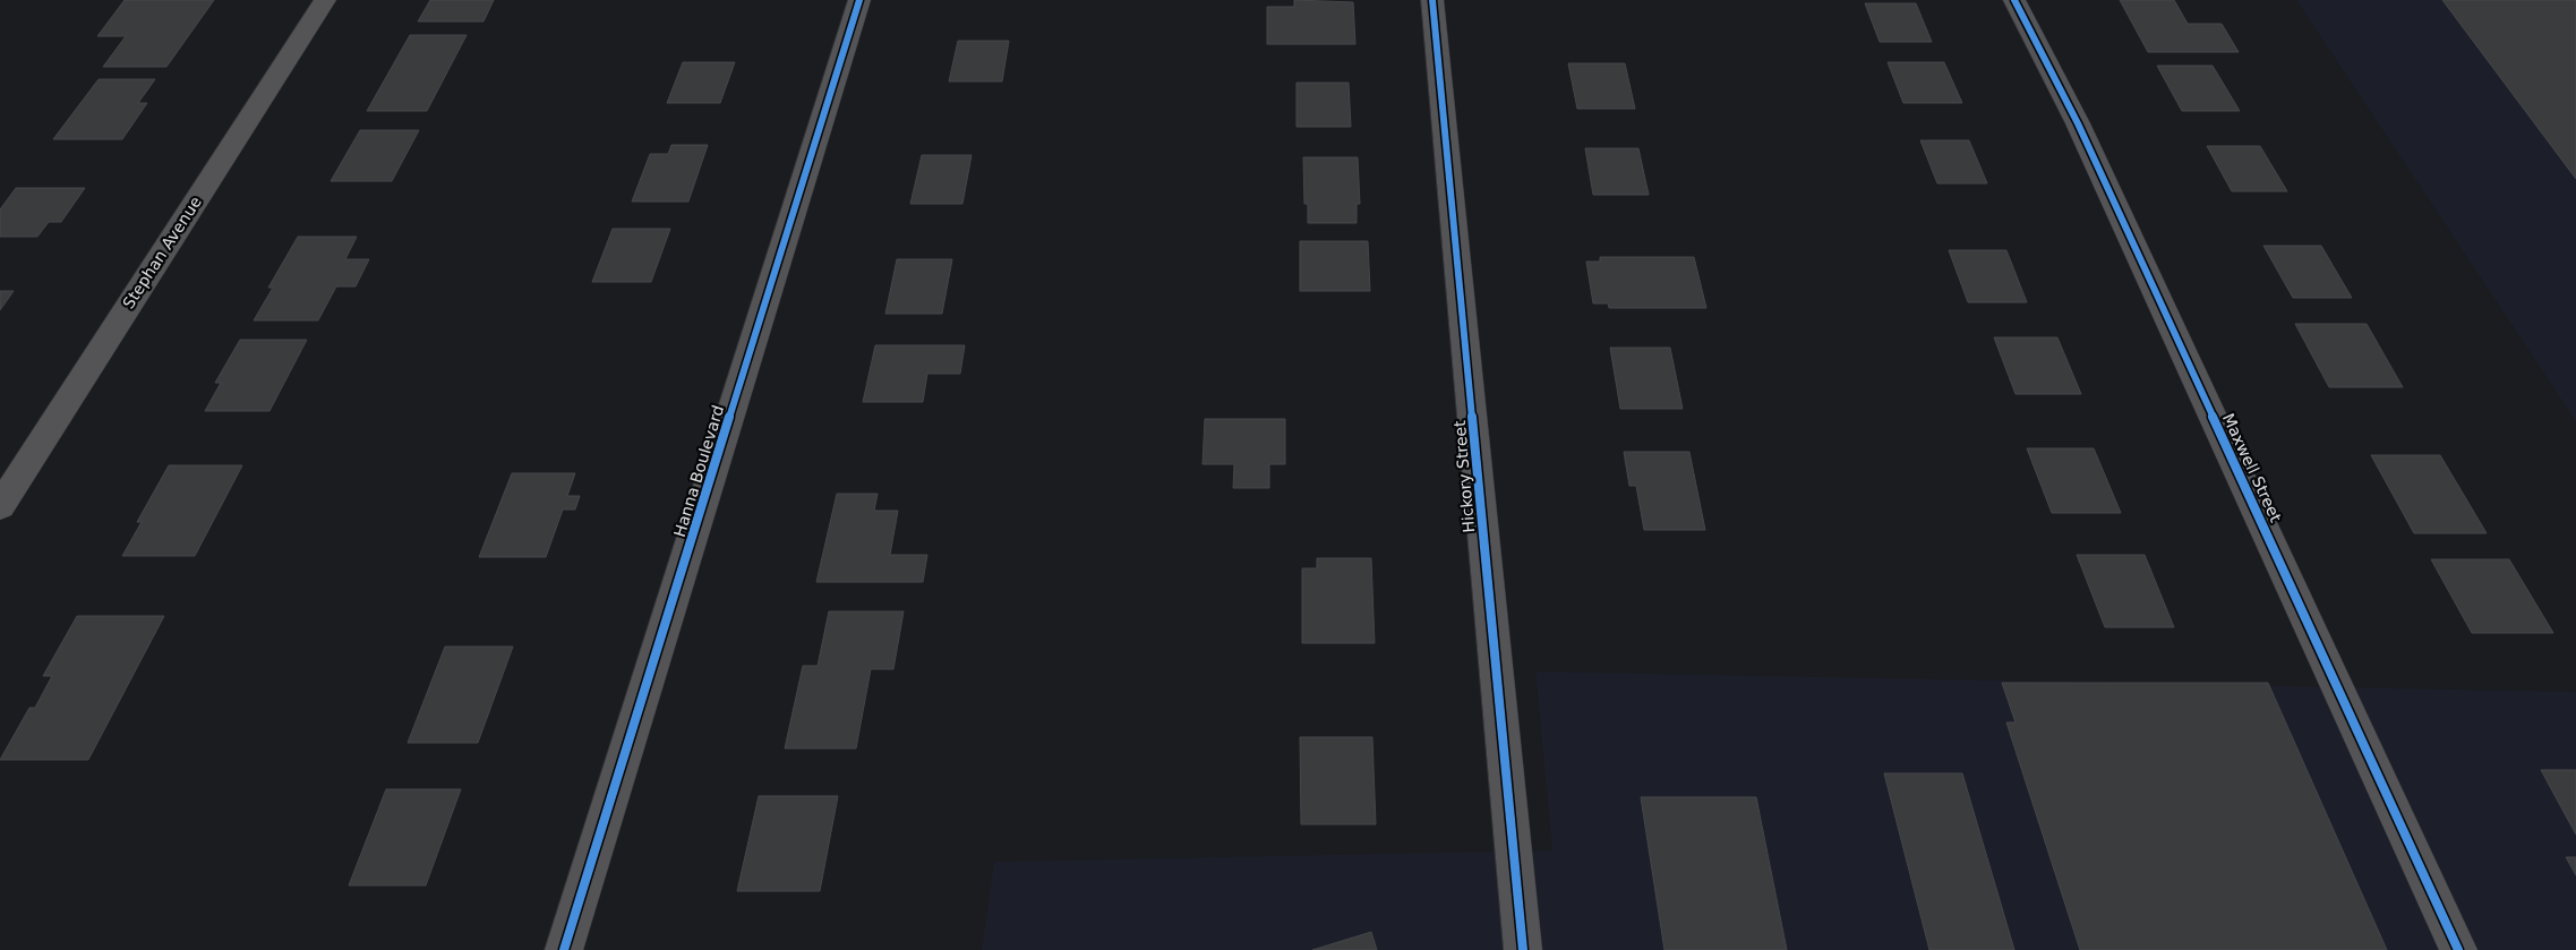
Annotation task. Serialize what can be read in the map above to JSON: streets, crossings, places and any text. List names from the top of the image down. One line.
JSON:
{"streets":{"street":["Stephan Avenue","Maxwell Street","Hanna Boulevard","Hickory Street"]}}
